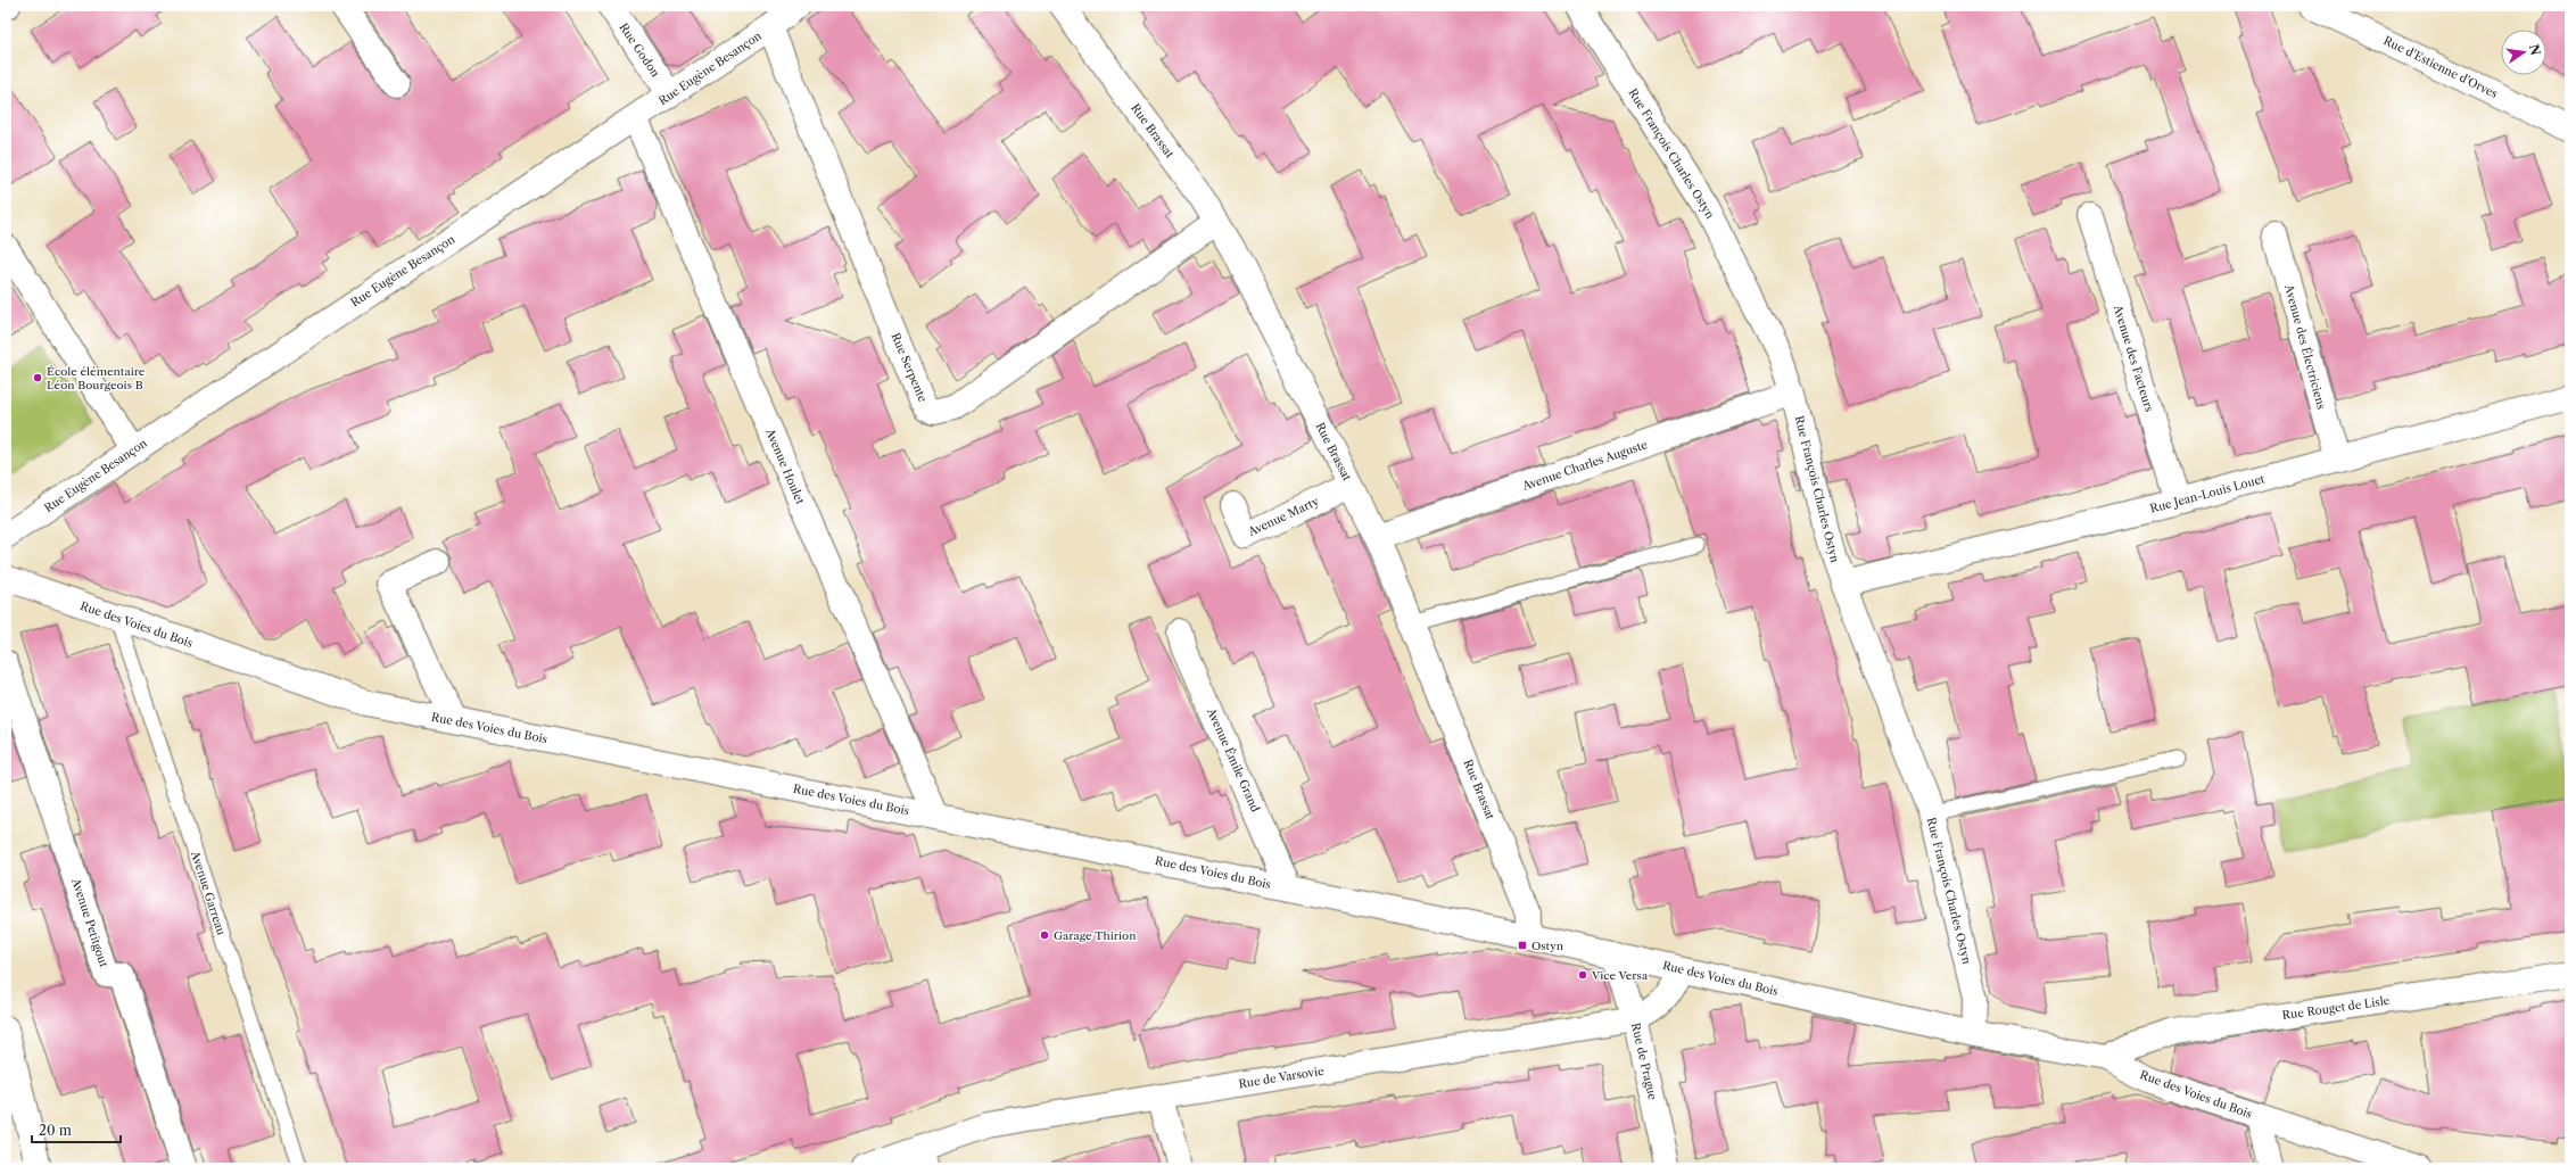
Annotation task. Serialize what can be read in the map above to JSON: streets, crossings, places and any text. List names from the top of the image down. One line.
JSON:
{"streets":{"street":["Rue Godon","Rue d'Estienne d'Orves","Rue Eugène Besançon","Rue Brassat","Rue François Charles Ostyn","Avenue des Électriciens","Avenue des Facteurs","Rue Serpente","Avenue Charles Auguste","Avenue Houlet","Rue Jean-Louis Louet","Avenue Marty","Rue des Voies du Bois","Avenue Émile Grand","Avenue Petitgout","Rue Rouget de Lisle","Rue de Prague","Rue de Varsovie"],"lane":["Avenue Garreau"]},"crossings":[["Rue Godon","Rue Eugène Besançon"],["Rue Eugène Besançon","Rue Serpente"],["Rue Eugène Besançon","Avenue Houlet"],["Rue Brassat","Rue Serpente"],["Rue Brassat","Avenue Charles Auguste"],["Rue Brassat","Avenue Marty"],["Rue Brassat","Rue des Voies du Bois"],["Rue François Charles Ostyn","Avenue Charles Auguste"],["Rue François Charles Ostyn","Rue Jean-Louis Louet"],["Rue François Charles Ostyn","Rue des Voies du Bois"],["Avenue des Électriciens","Rue Jean-Louis Louet"],["Avenue des Facteurs","Rue Jean-Louis Louet"],["Avenue Houlet","Rue des Voies du Bois"],["Rue des Voies du Bois","Avenue Émile Grand"],["Rue des Voies du Bois","Avenue Garreau"],["Rue des Voies du Bois","Rue Rouget de Lisle"],["Rue des Voies du Bois","Rue de Prague"],["Rue des Voies du Bois","Rue de Varsovie"],["Rue de Prague","Rue de Varsovie"]],"places":{"other":["École élémentaire Léon Bourgeois B","Garage Thirion","Vice Versa"],"transit":["Ostyn"]},"scale_bar":"20 m","north":"right"}
